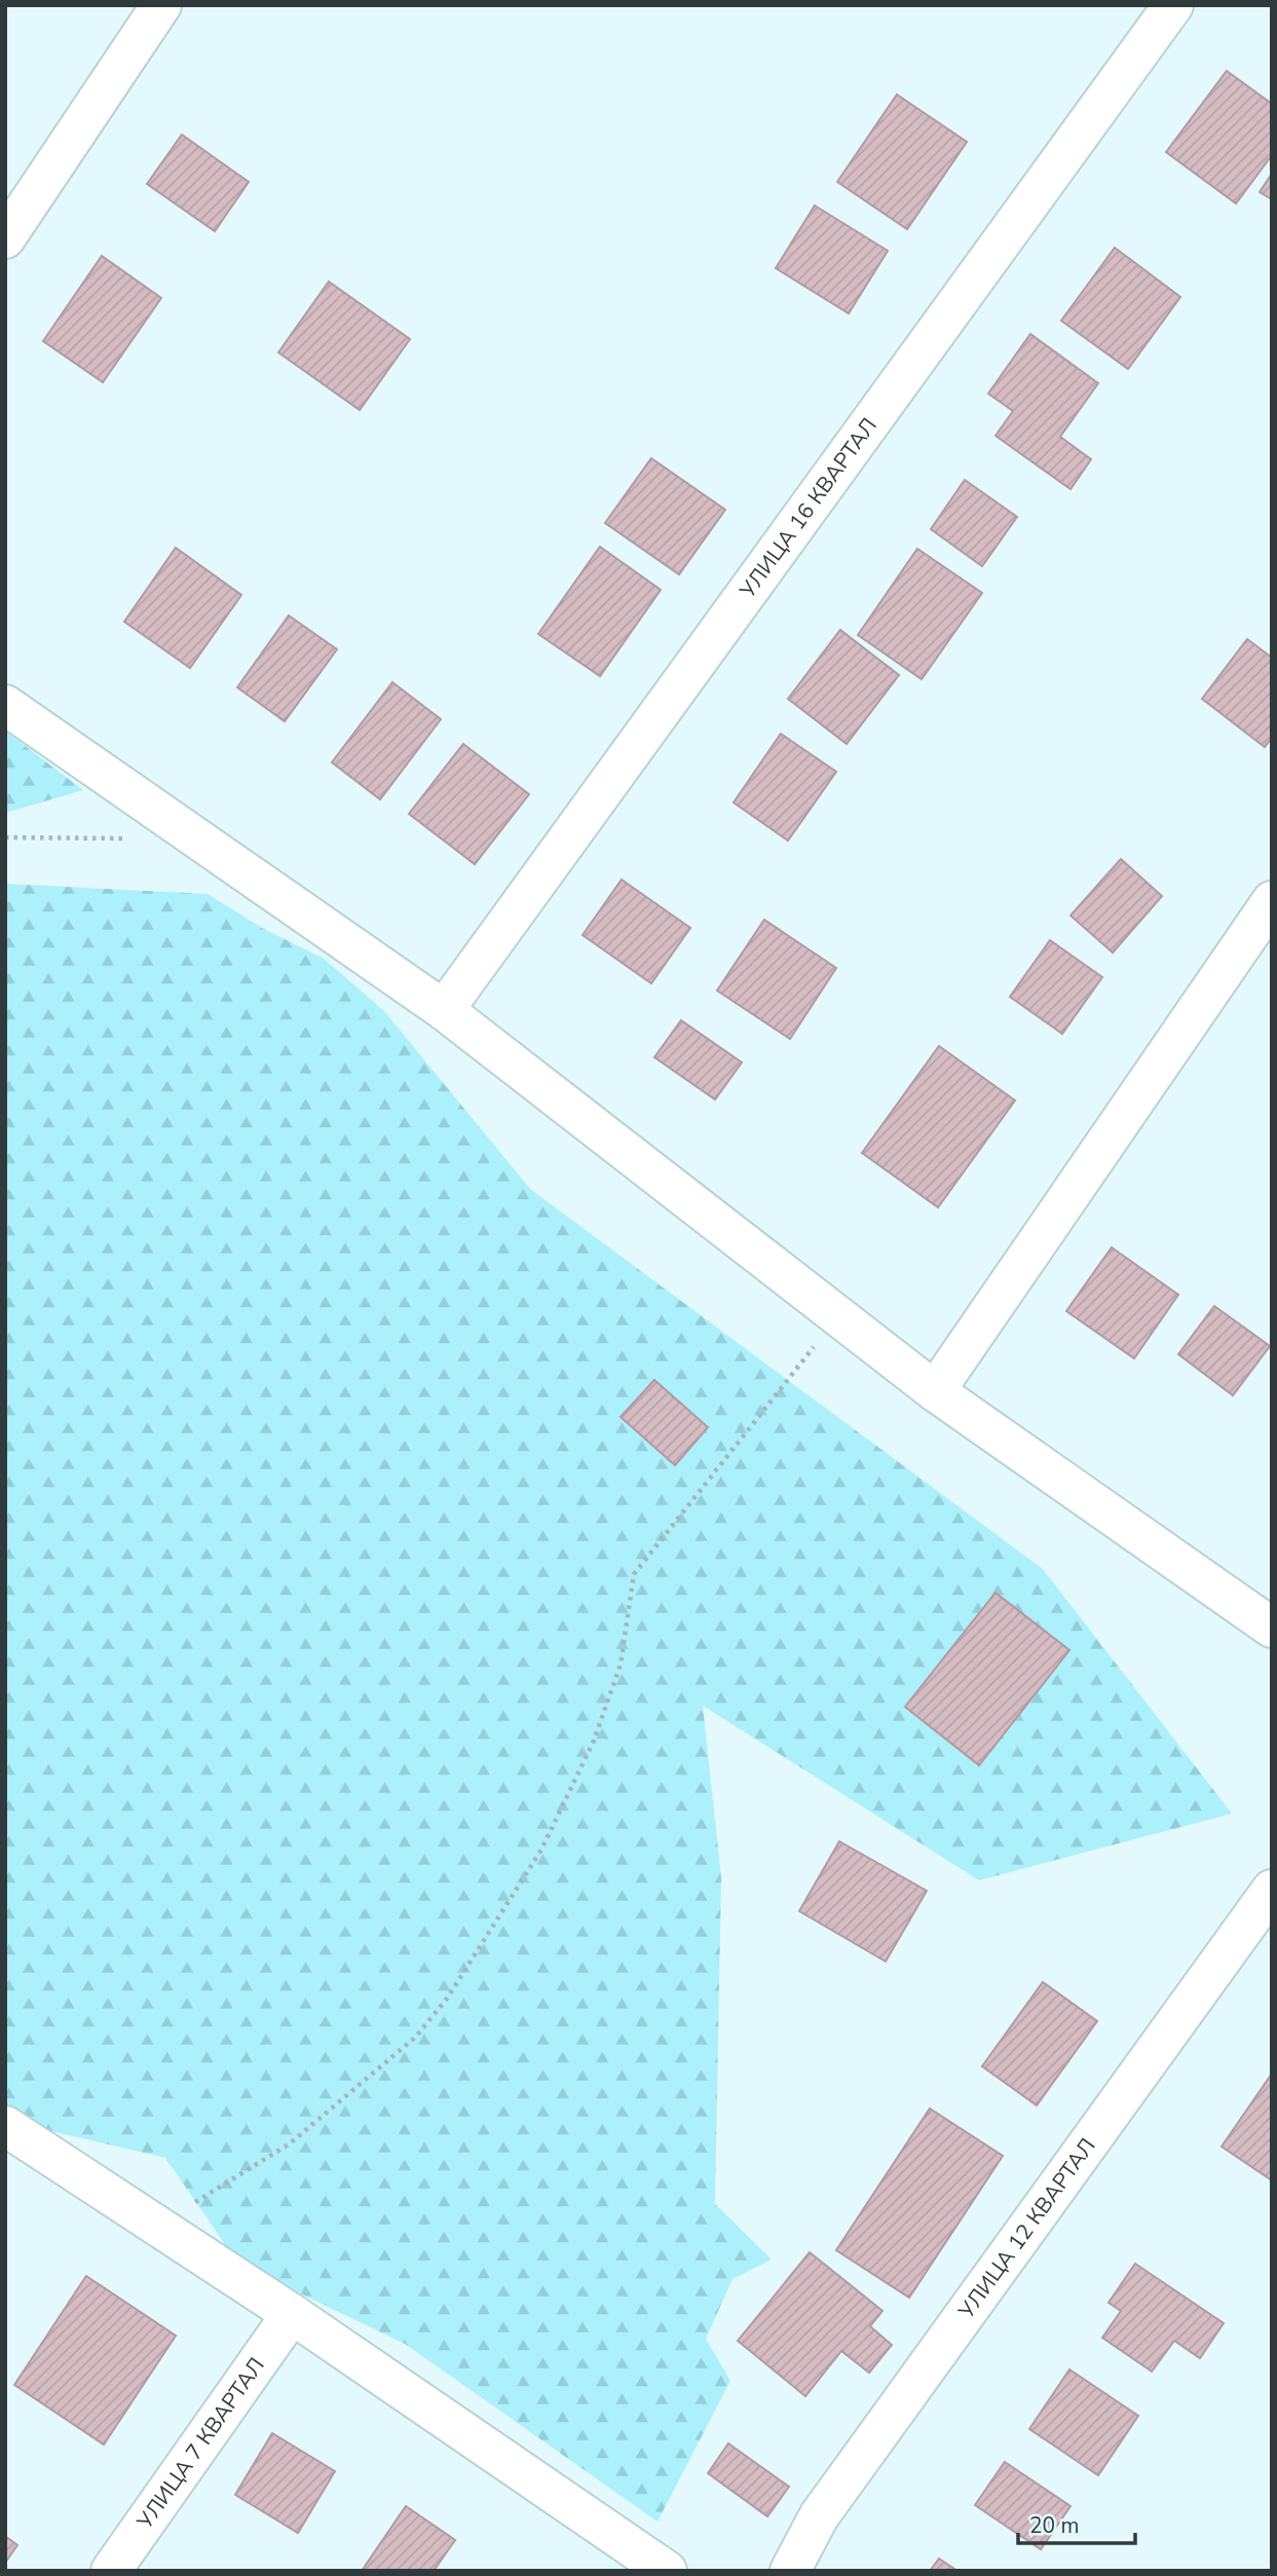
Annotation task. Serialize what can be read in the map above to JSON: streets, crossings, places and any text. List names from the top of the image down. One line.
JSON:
{"streets":{"street":["УЛИЦА 16 КВАРТАЛ","УЛИЦА 12 КВАРТАЛ","УЛИЦА 7 КВАРТАЛ"]},"scale_bar":"20 m"}
